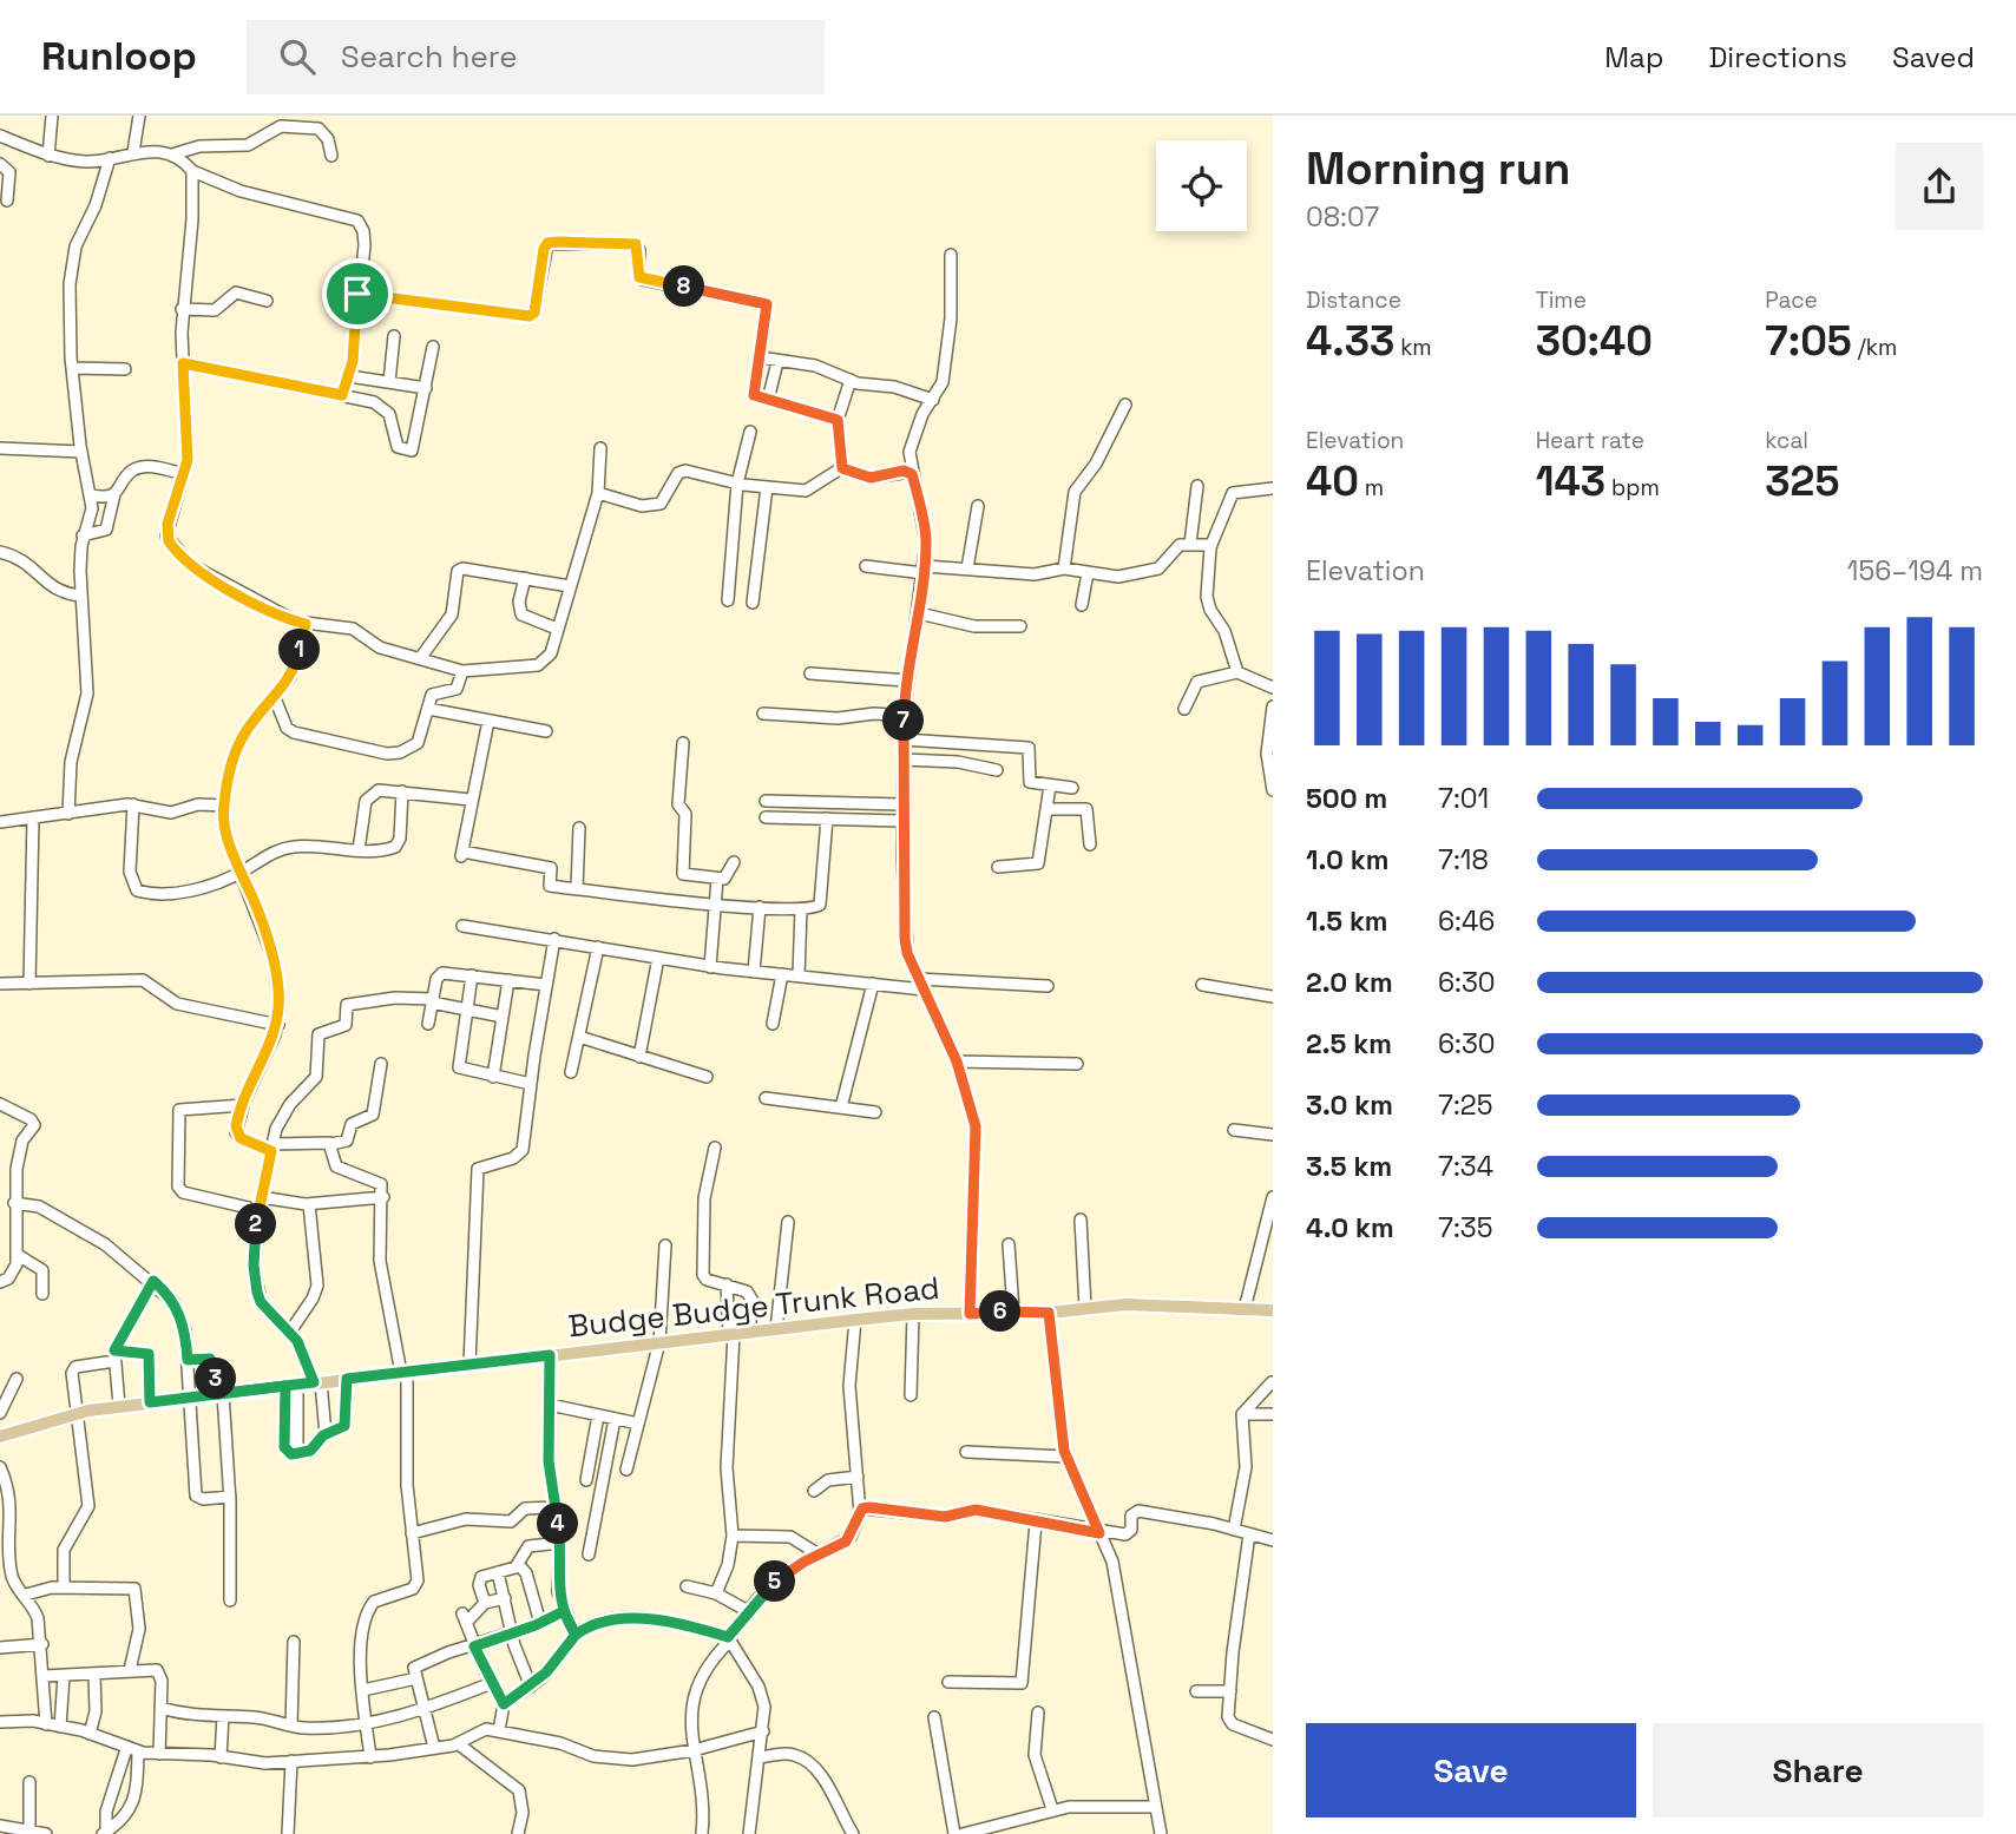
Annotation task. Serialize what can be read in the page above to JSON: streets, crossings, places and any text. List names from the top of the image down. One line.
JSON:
{"streets":{"main road":["Budge Budge Trunk Road"]},"page":{"header":"Runloop","search":"Search here","nav":["Map","Directions","Saved"],"heading":["Morning run","08:07"],"stats":[["Distance","4.33 km"],["Time","30:40"],["Pace","7:05 /km"],["Elevation","40 m"],["Heart rate","143 bpm"],["kcal","325"]],"pins":["8","1","7","2","6","3","4","5"],"chart":["Elevation","156–194 m"],"list":[{"name":"500 m","note":"7:01"},{"name":"1.0 km","note":"7:18"},{"name":"1.5 km","note":"6:46"},{"name":"2.0 km","note":"6:30"},{"name":"2.5 km","note":"6:30"},{"name":"3.0 km","note":"7:25"},{"name":"3.5 km","note":"7:34"},{"name":"4.0 km","note":"7:35"}],"buttons":["Save","Share"]}}
